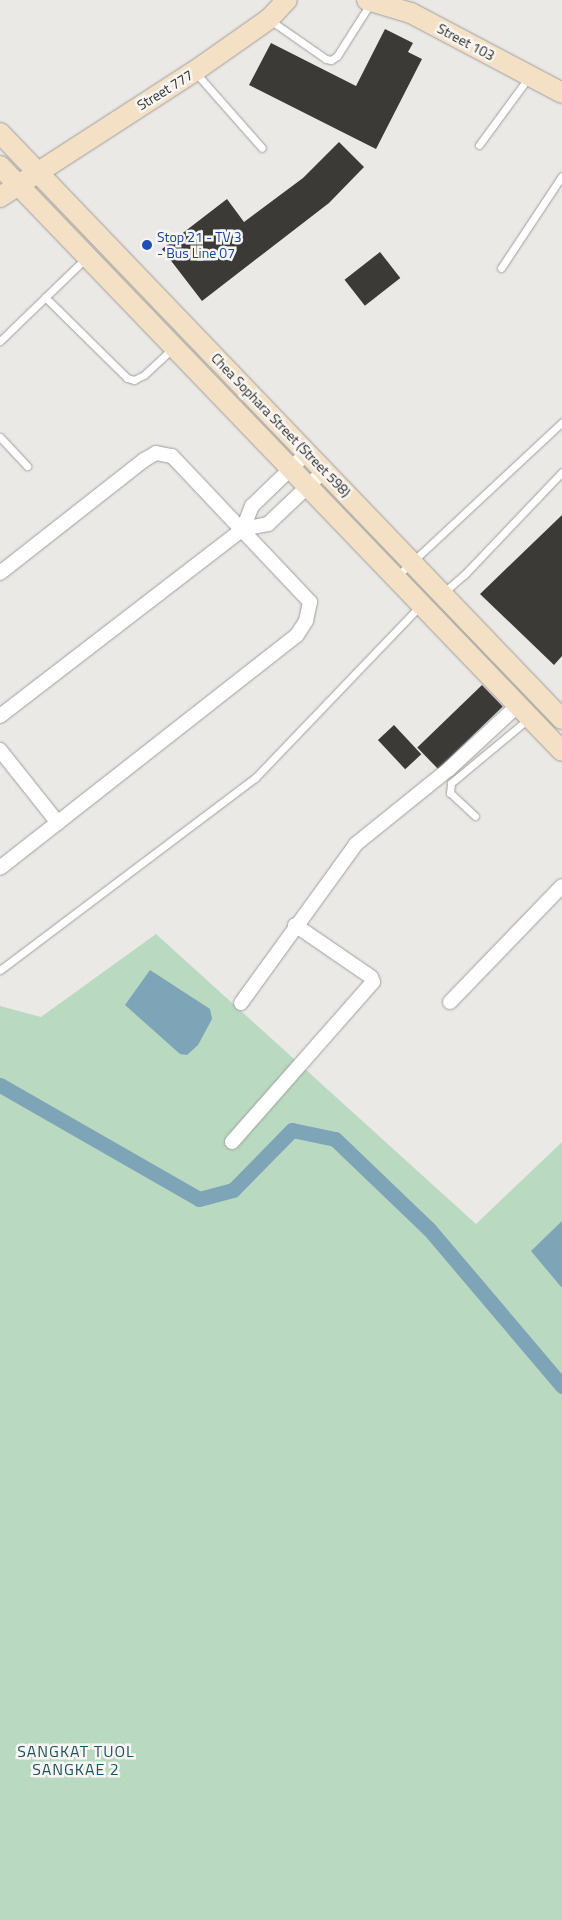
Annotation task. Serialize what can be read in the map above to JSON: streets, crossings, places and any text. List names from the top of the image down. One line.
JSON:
{"streets":{"main road":["Street 103","Street 777","Chea Sophara Street (Street 598)"]},"crossings":[["Street 777","Chea Sophara Street (Street 598)"]],"districts":["SANGKAT TUOL SANGKAE 2"],"places":["Stop 21 - TV 3 - Bus Line 07"]}
